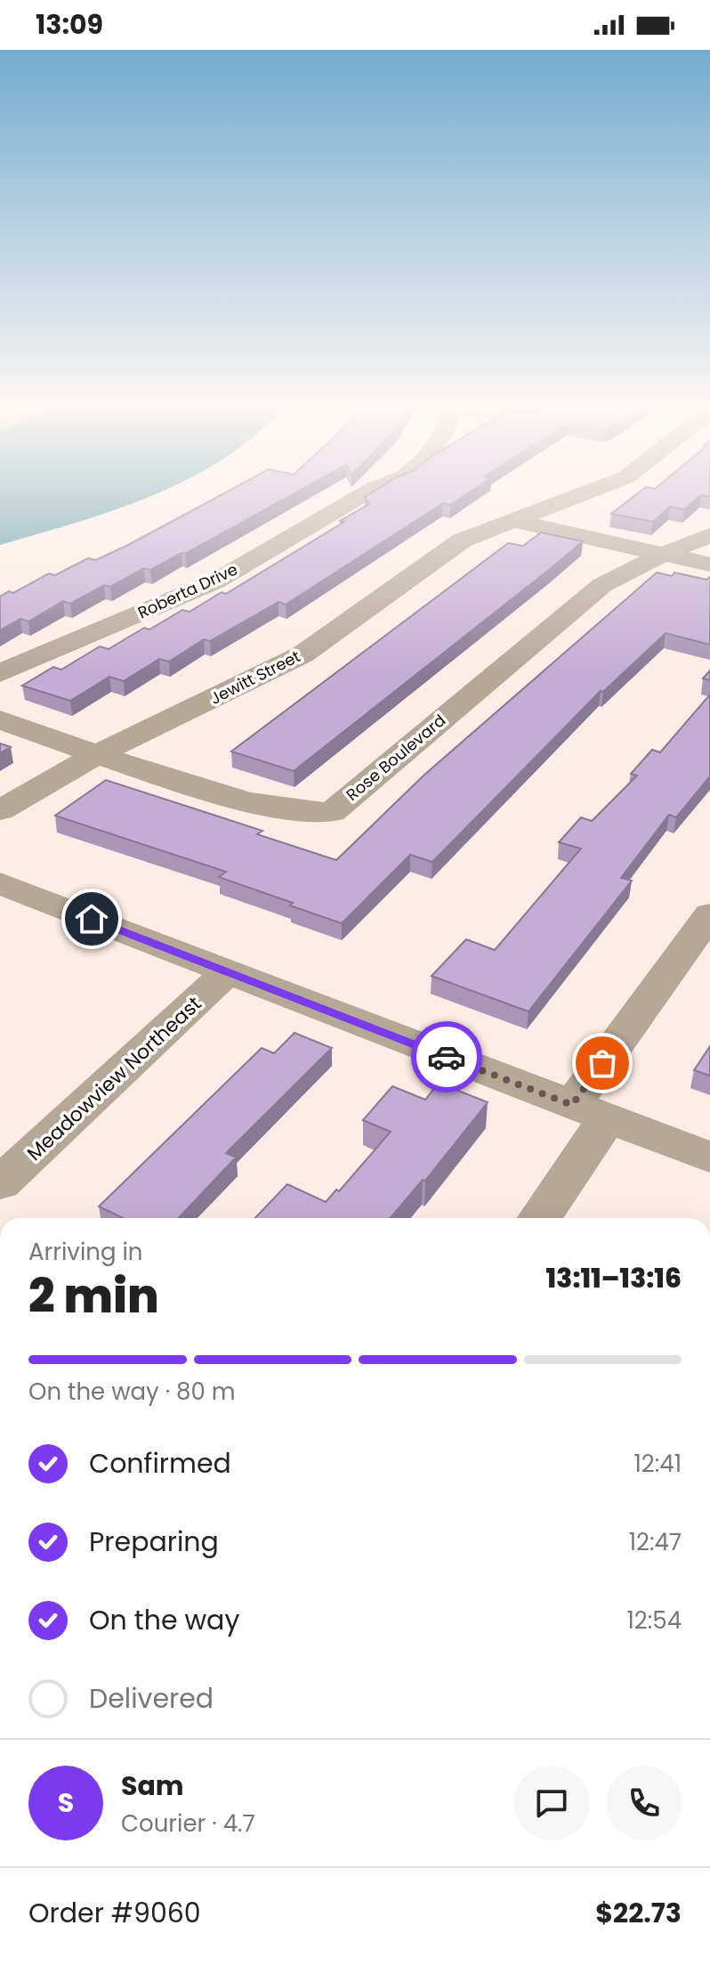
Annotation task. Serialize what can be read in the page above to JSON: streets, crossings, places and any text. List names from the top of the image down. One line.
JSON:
{"streets":{"street":["Roberta Drive","Jewitt Street","Rose Boulevard","Meadowview Northeast"]},"crossings":[["Jewitt Street","Rose Boulevard"]],"page":{"status":"13:09","heading":["2 min","Arriving in","13:11–13:16"],"panel":["Sam","Courier · 4.7","Order #9060","$22.73"],"bar":"On the way · 80 m","list":[["Confirmed","12:41"],["Preparing","12:47"],["On the way","12:54"],"Delivered"],"round":"S"}}
